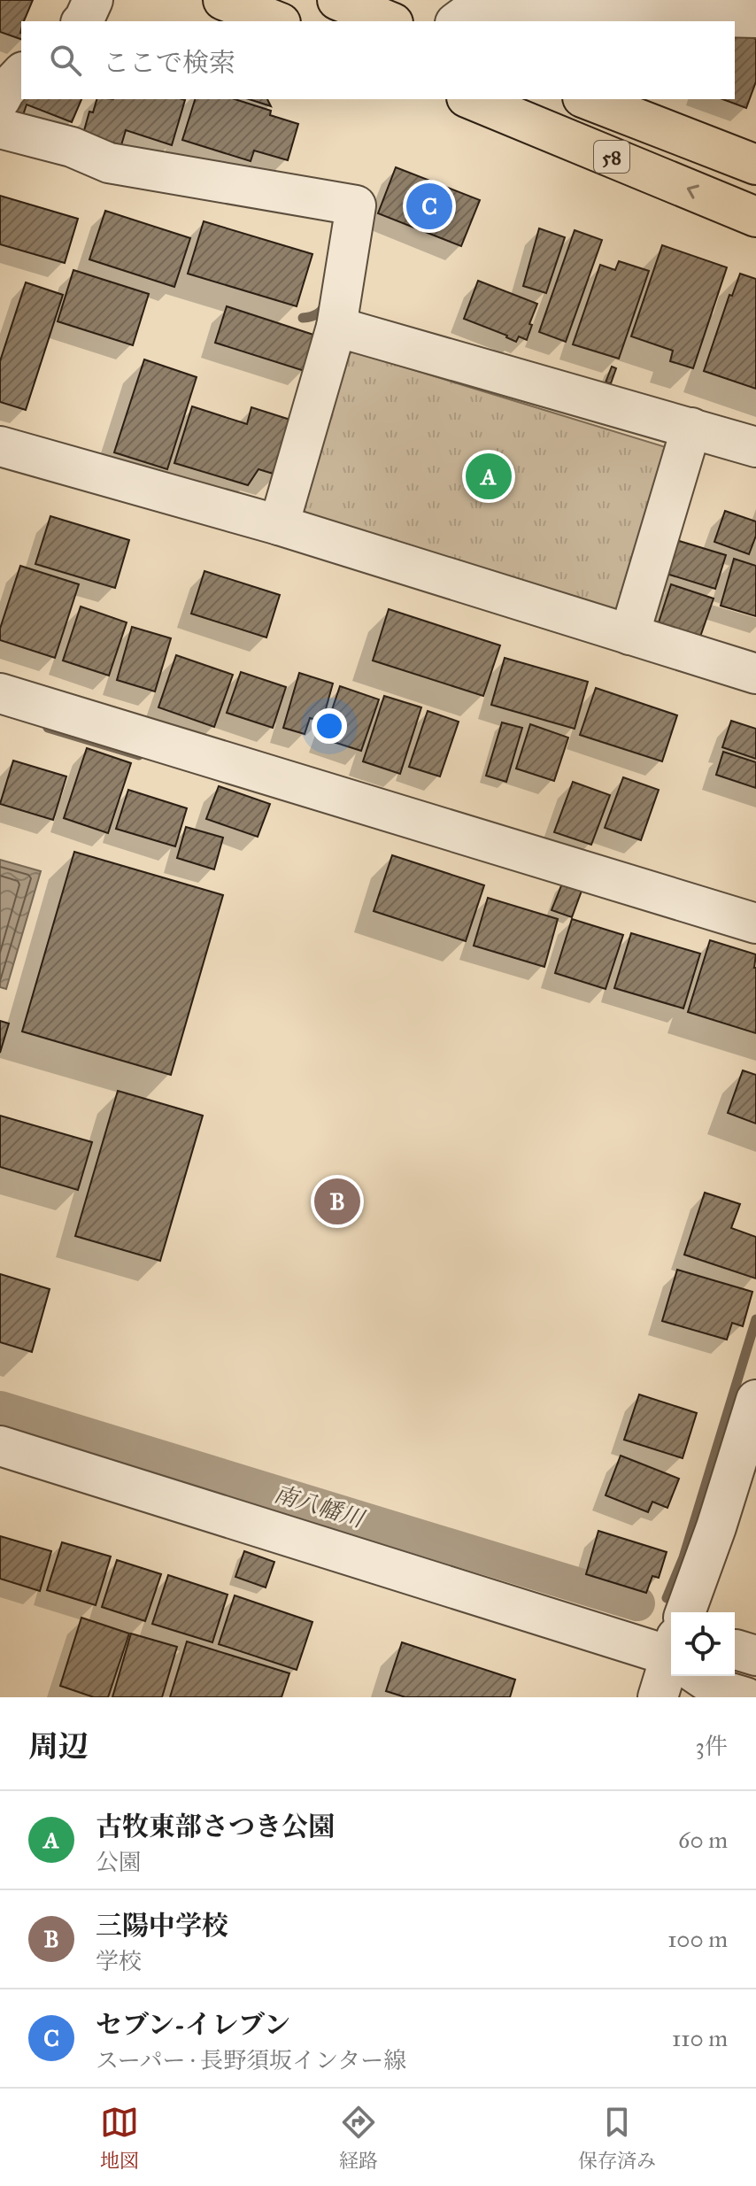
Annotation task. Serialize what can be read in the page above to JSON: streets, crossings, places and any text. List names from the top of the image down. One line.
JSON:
{"streets":{"main road":["58"]},"water":["南八幡川"],"page":{"search":"ここで検索","pins":["C","A","B"],"heading":["周辺","3件"],"list":[{"mark":"A","name":"古牧東部さつき公園","note":"公園","value":"60 m"},{"mark":"B","name":"三陽中学校","note":"学校","value":"100 m"},{"mark":"C","name":"セブン-イレブン","note":"スーパー · 長野須坂インター線","value":"110 m"}],"nav":["地図","経路","保存済み"]}}
